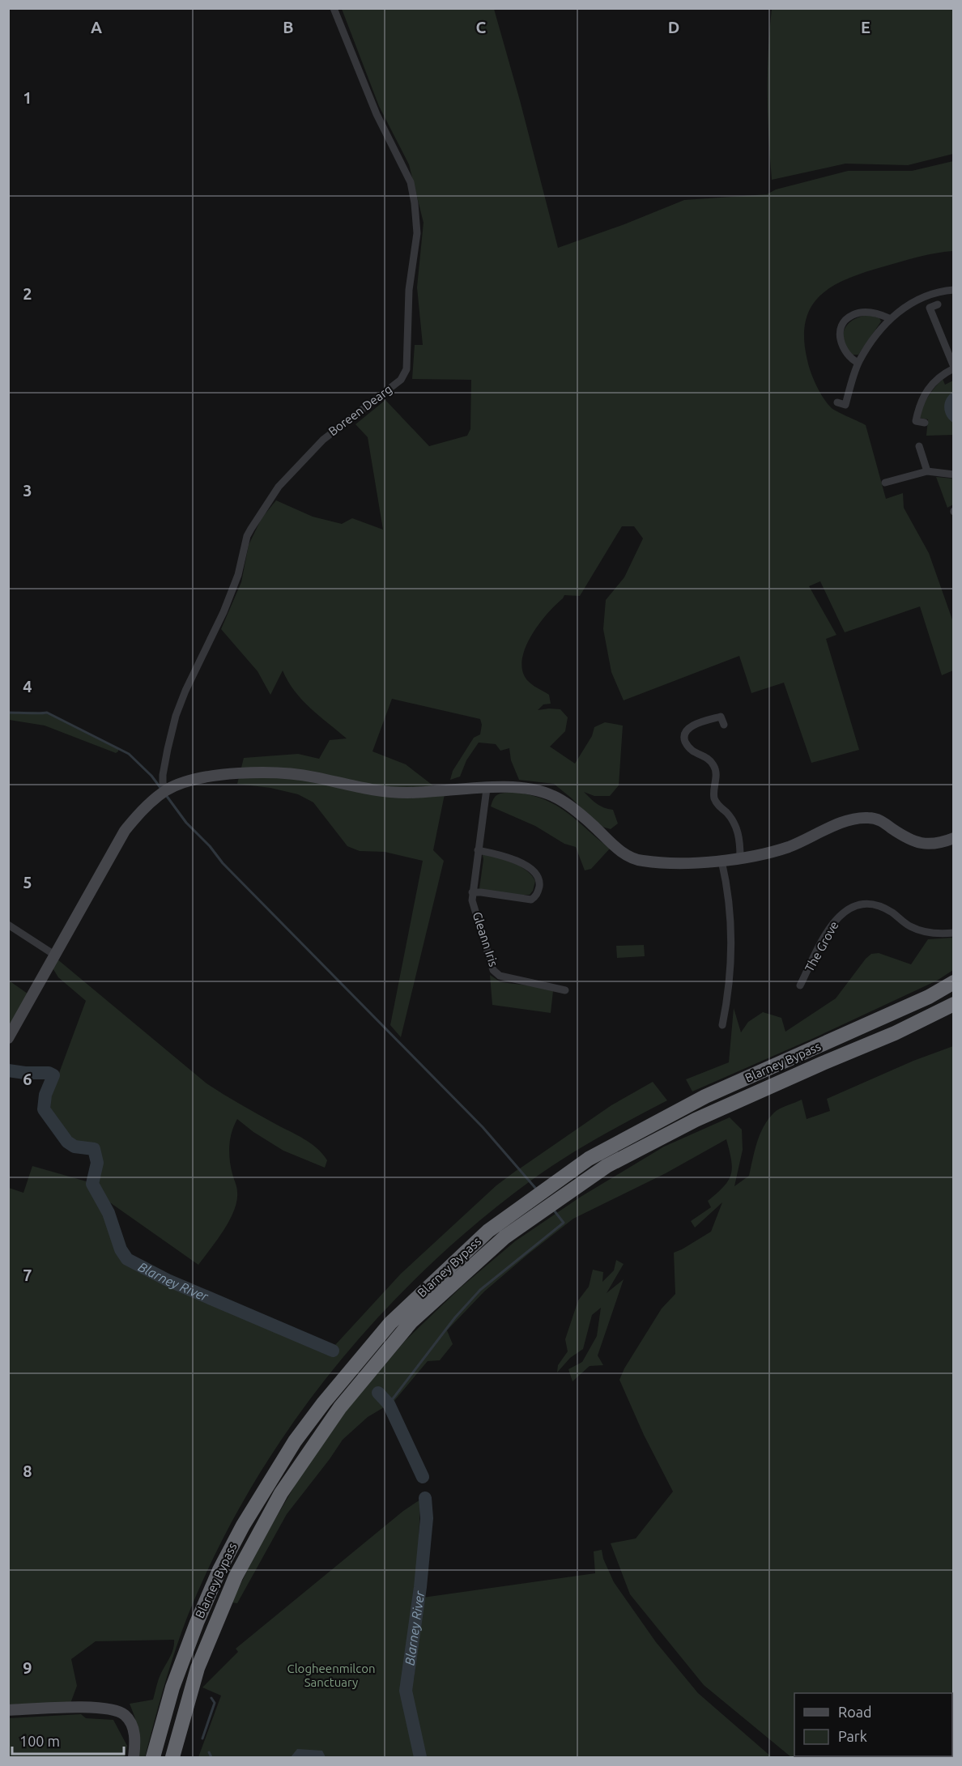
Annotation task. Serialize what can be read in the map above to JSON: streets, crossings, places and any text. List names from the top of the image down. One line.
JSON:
{"streets":{"highway":["Blarney Bypass"],"street":["Boreen Dearg","Gleann Iris","The Grove"]},"water":["Blarney River"],"parks":["Clogheenmilcon Sanctuary"],"legend":["Road","Park"],"scale_bar":"100 m","grid":{"columns":["A","B","C","D","E"],"rows":["1","2","3","4","5","6","7","8","9"]}}
